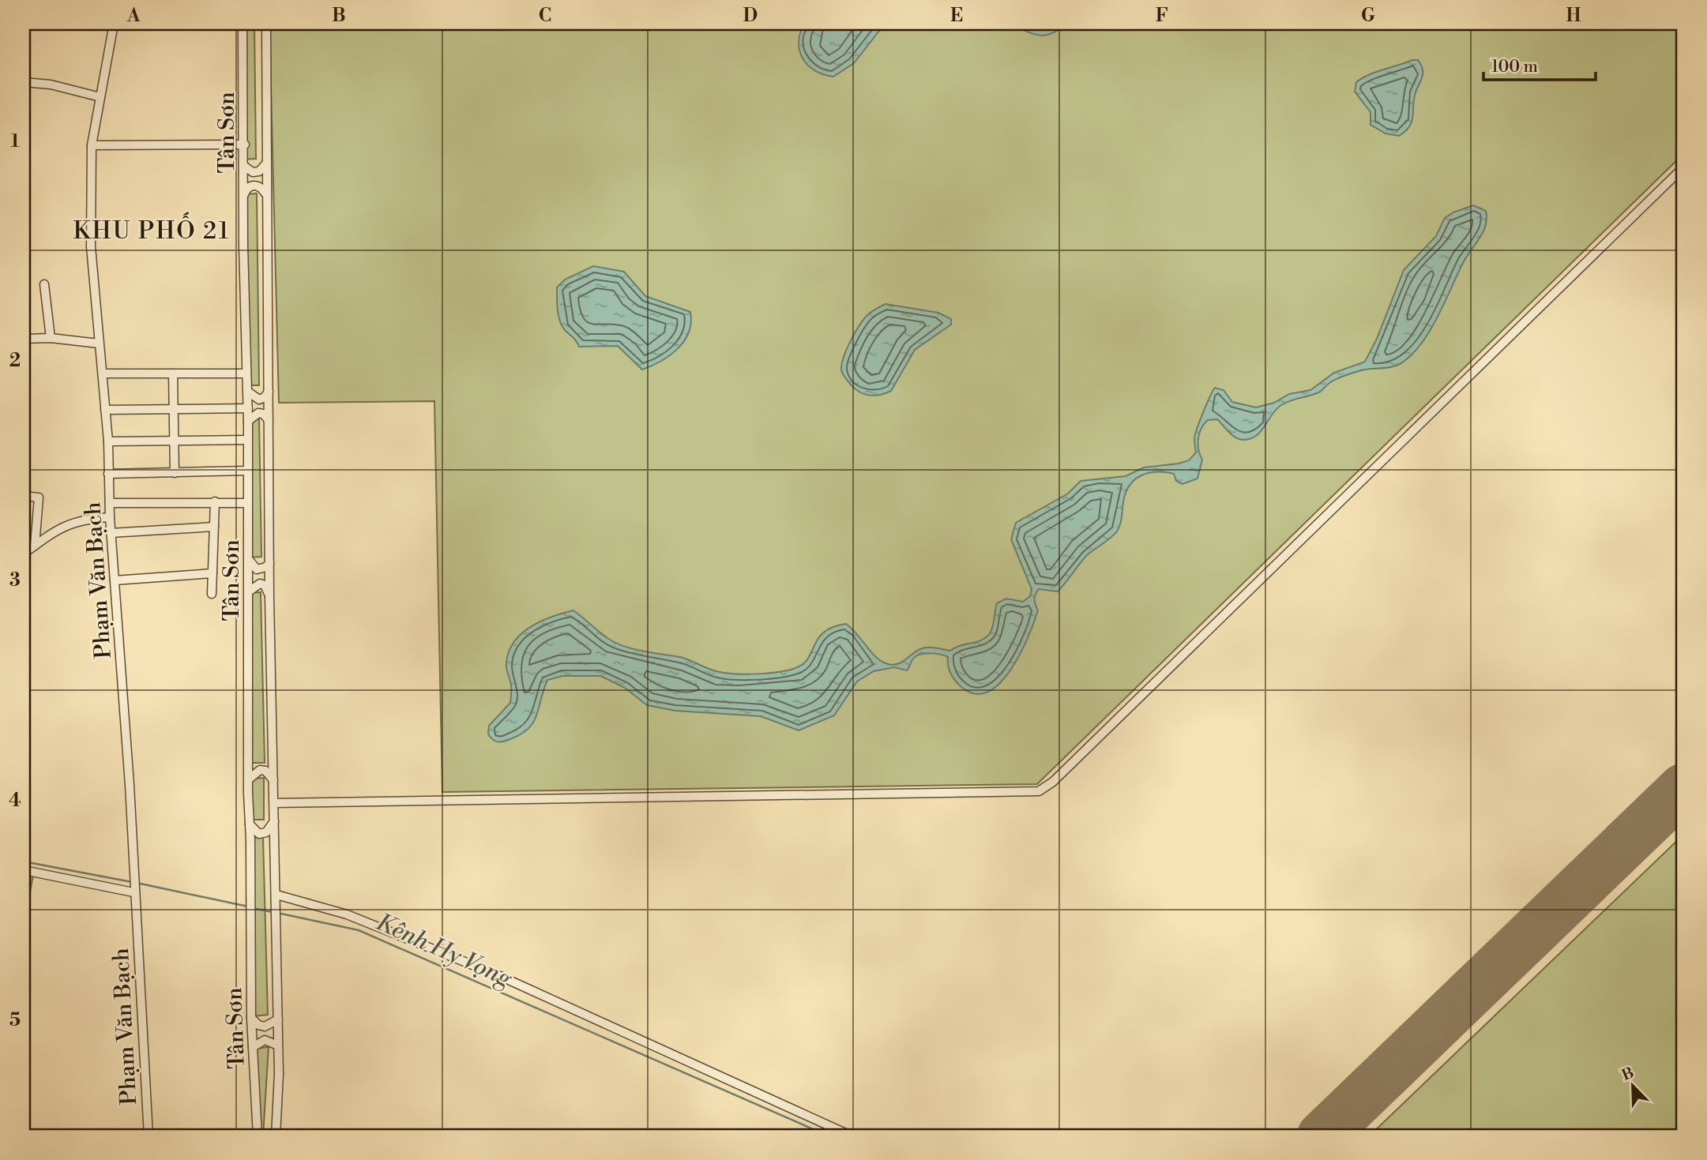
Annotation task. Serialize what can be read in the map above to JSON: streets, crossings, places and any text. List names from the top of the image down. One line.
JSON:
{"streets":{"street":["Tân Sơn","Phạm Văn Bạch"]},"districts":["KHU PHỐ 21"],"water":["Kênh Hy Vọng"],"scale_bar":"100 m","north":"top left","grid":{"columns":["A","B","C","D","E","F","G","H"],"rows":["1","2","3","4","5"]}}
